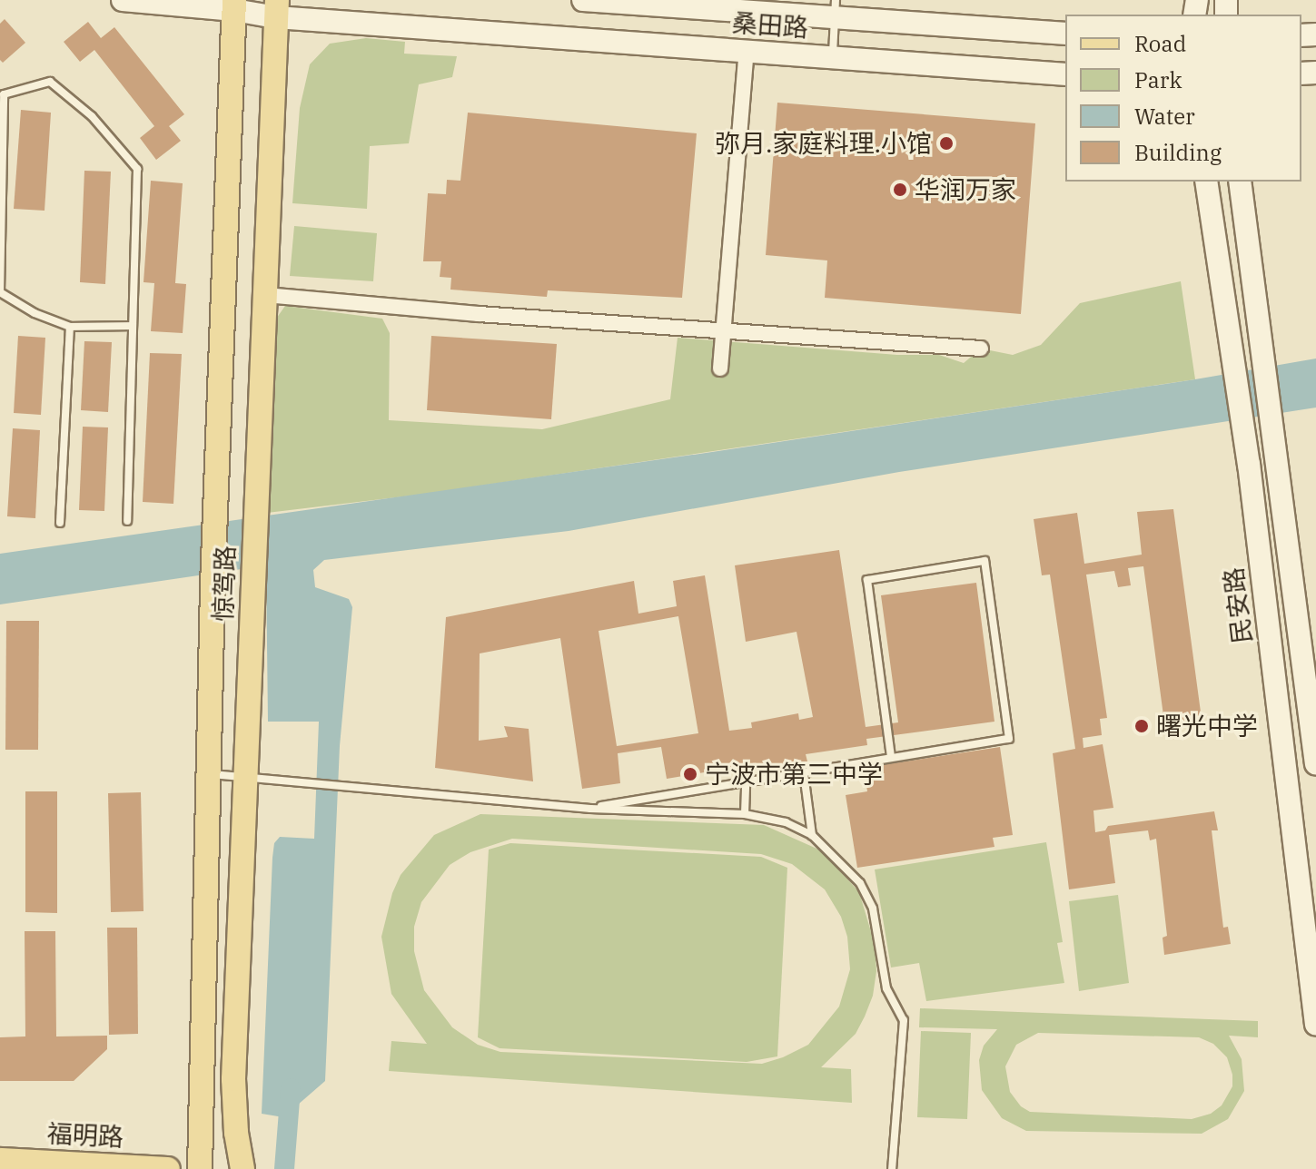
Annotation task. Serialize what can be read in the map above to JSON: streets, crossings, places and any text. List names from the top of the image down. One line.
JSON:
{"streets":{"main road":["桑田路","惊驾路","民安路","福明路"]},"crossings":[["桑田路","惊驾路"]],"places":["弥月.家庭料理.小馆","华润万家","曙光中学","宁波市第三中学"],"legend":["Road","Park","Water","Building"]}
